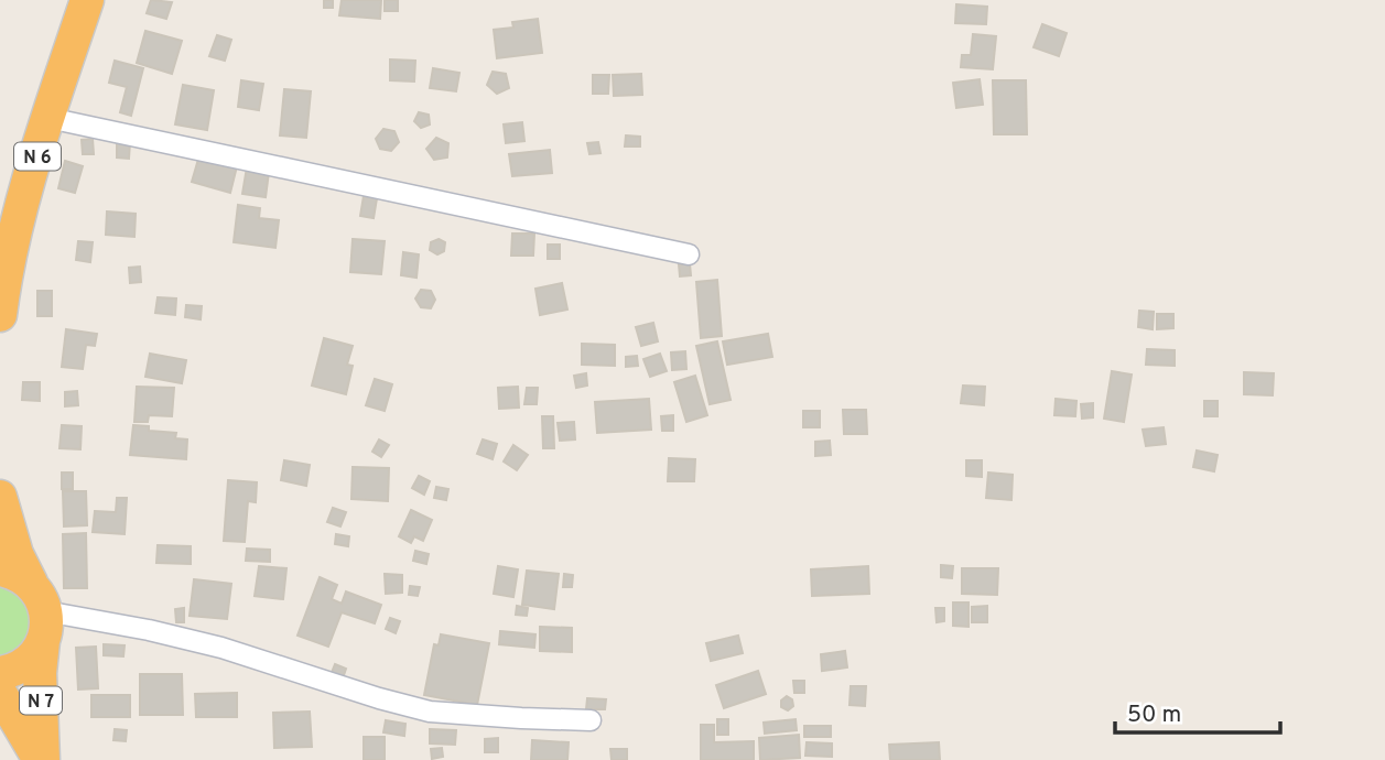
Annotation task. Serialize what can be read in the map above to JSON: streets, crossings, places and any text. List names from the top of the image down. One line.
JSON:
{"streets":{"highway":["N 6","N 7"]},"scale_bar":"50 m"}
